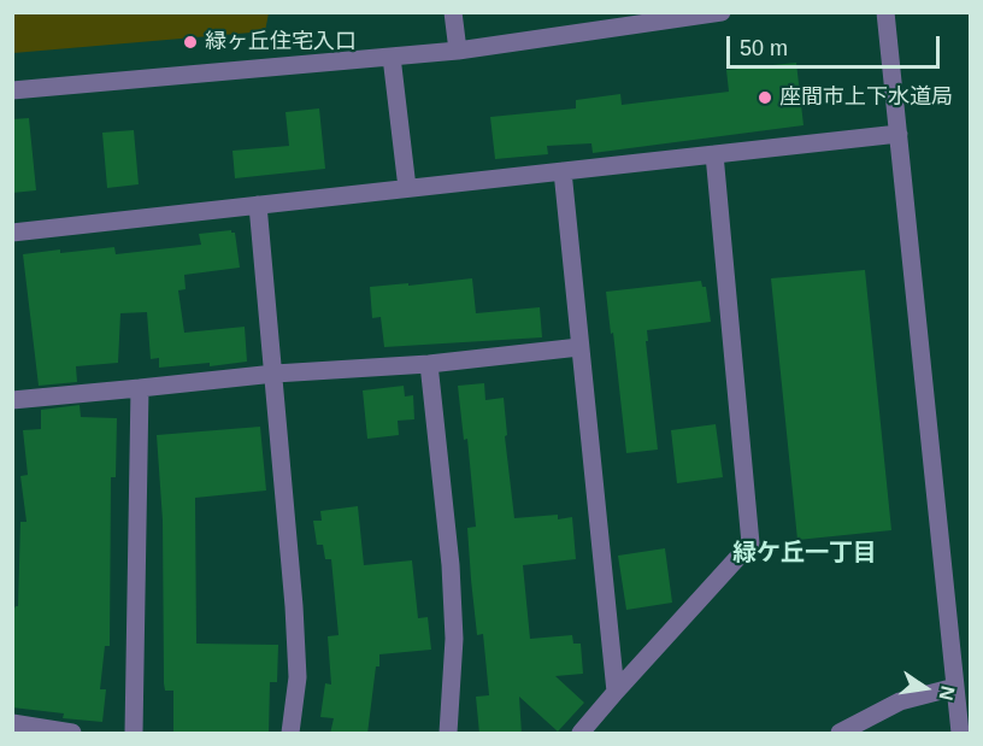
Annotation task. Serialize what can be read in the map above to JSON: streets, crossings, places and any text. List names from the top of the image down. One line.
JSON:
{"districts":["緑ケ丘一丁目"],"places":["緑ヶ丘住宅入口","座間市上下水道局"],"scale_bar":"50 m","north":"right"}
